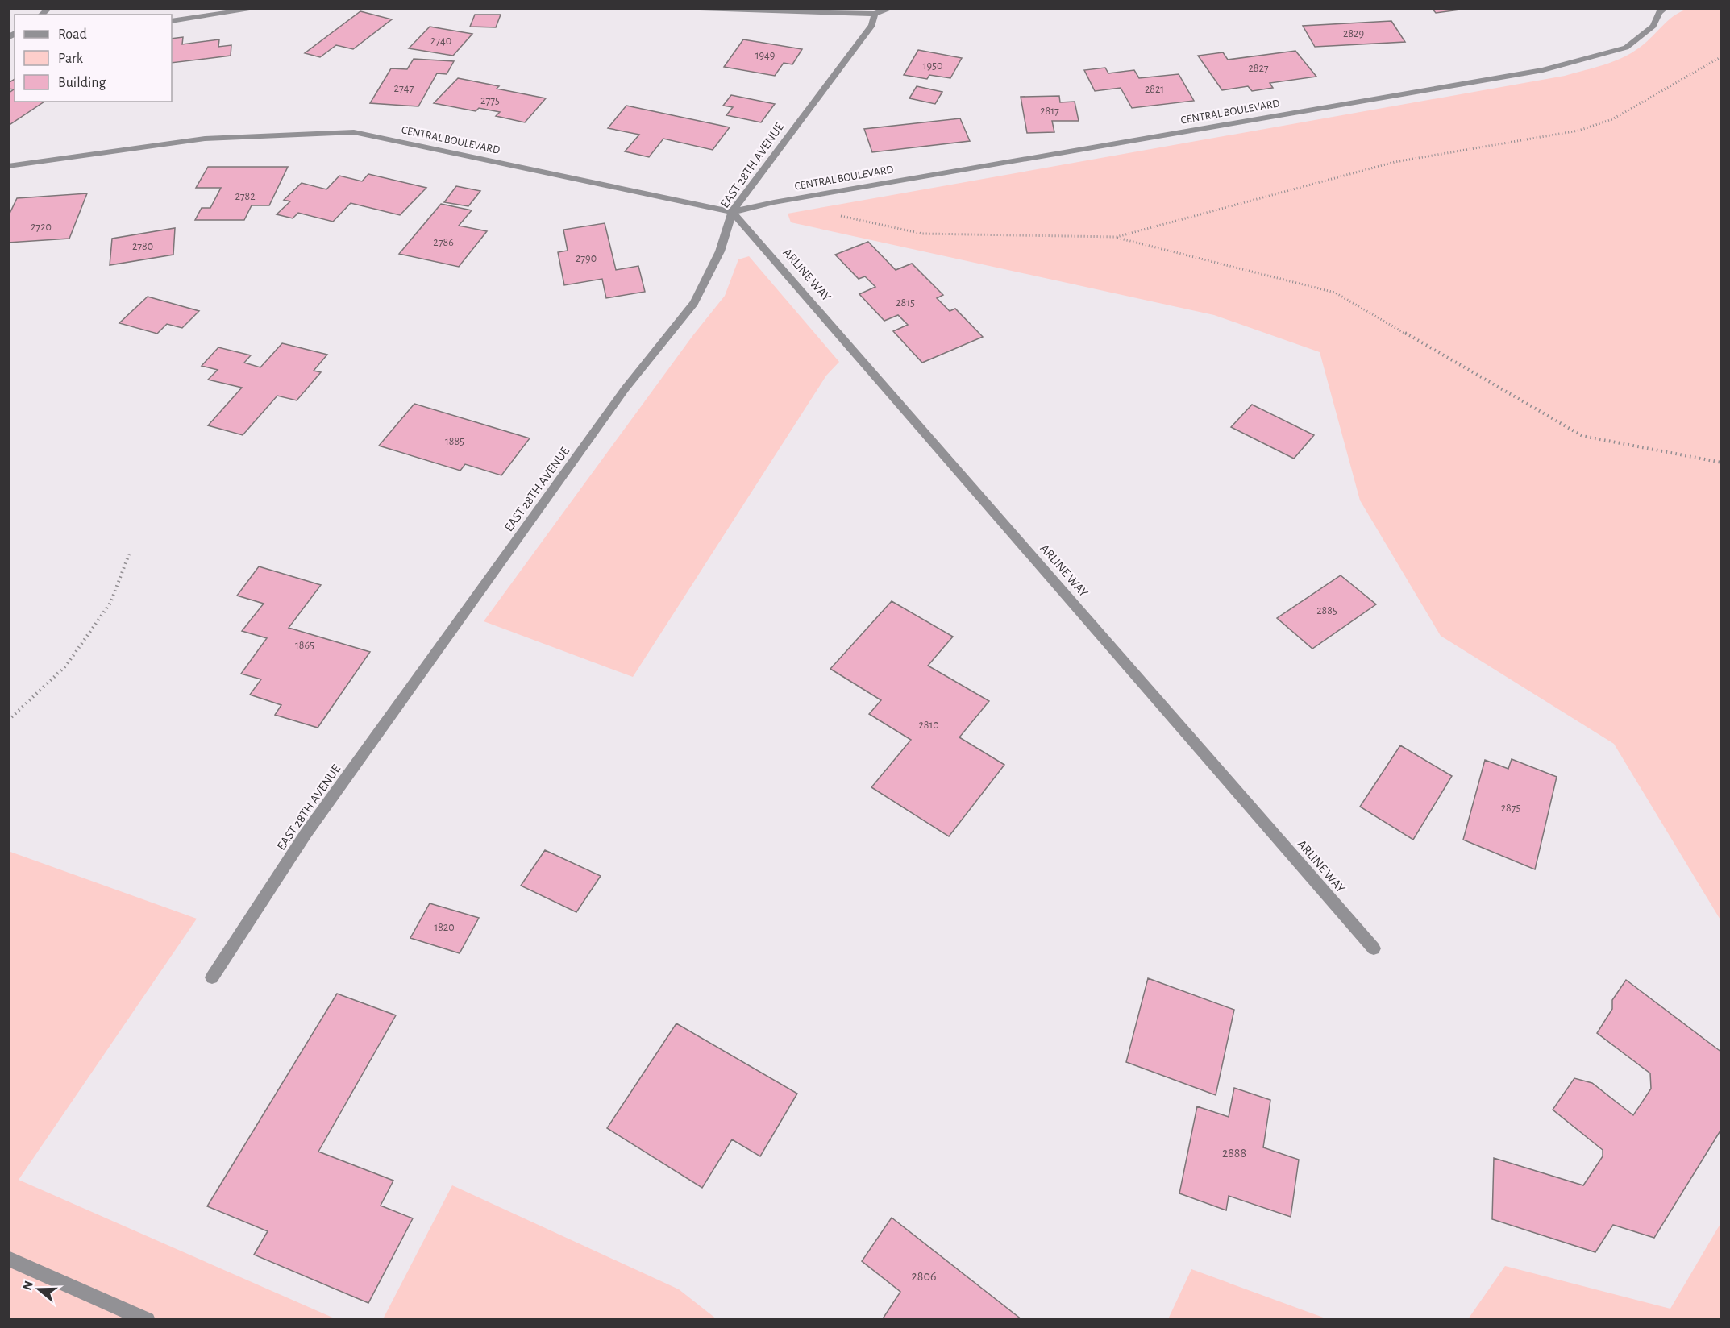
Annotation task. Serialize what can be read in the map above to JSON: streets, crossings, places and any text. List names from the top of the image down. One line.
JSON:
{"streets":{"street":["CENTRAL BOULEVARD","EAST 28TH AVENUE","ARLINE WAY"]},"crossings":[["CENTRAL BOULEVARD","EAST 28TH AVENUE"],["CENTRAL BOULEVARD","ARLINE WAY"],["EAST 28TH AVENUE","ARLINE WAY"]],"house_numbers":["2829","2740","1949","1950","2827","2747","2821","2775","2817","2782","2720","2786","2780","2790","2815","1885","2885","1865","2810","2875","1820","2888","2806"],"legend":["Road","Park","Building"],"north":"left"}
